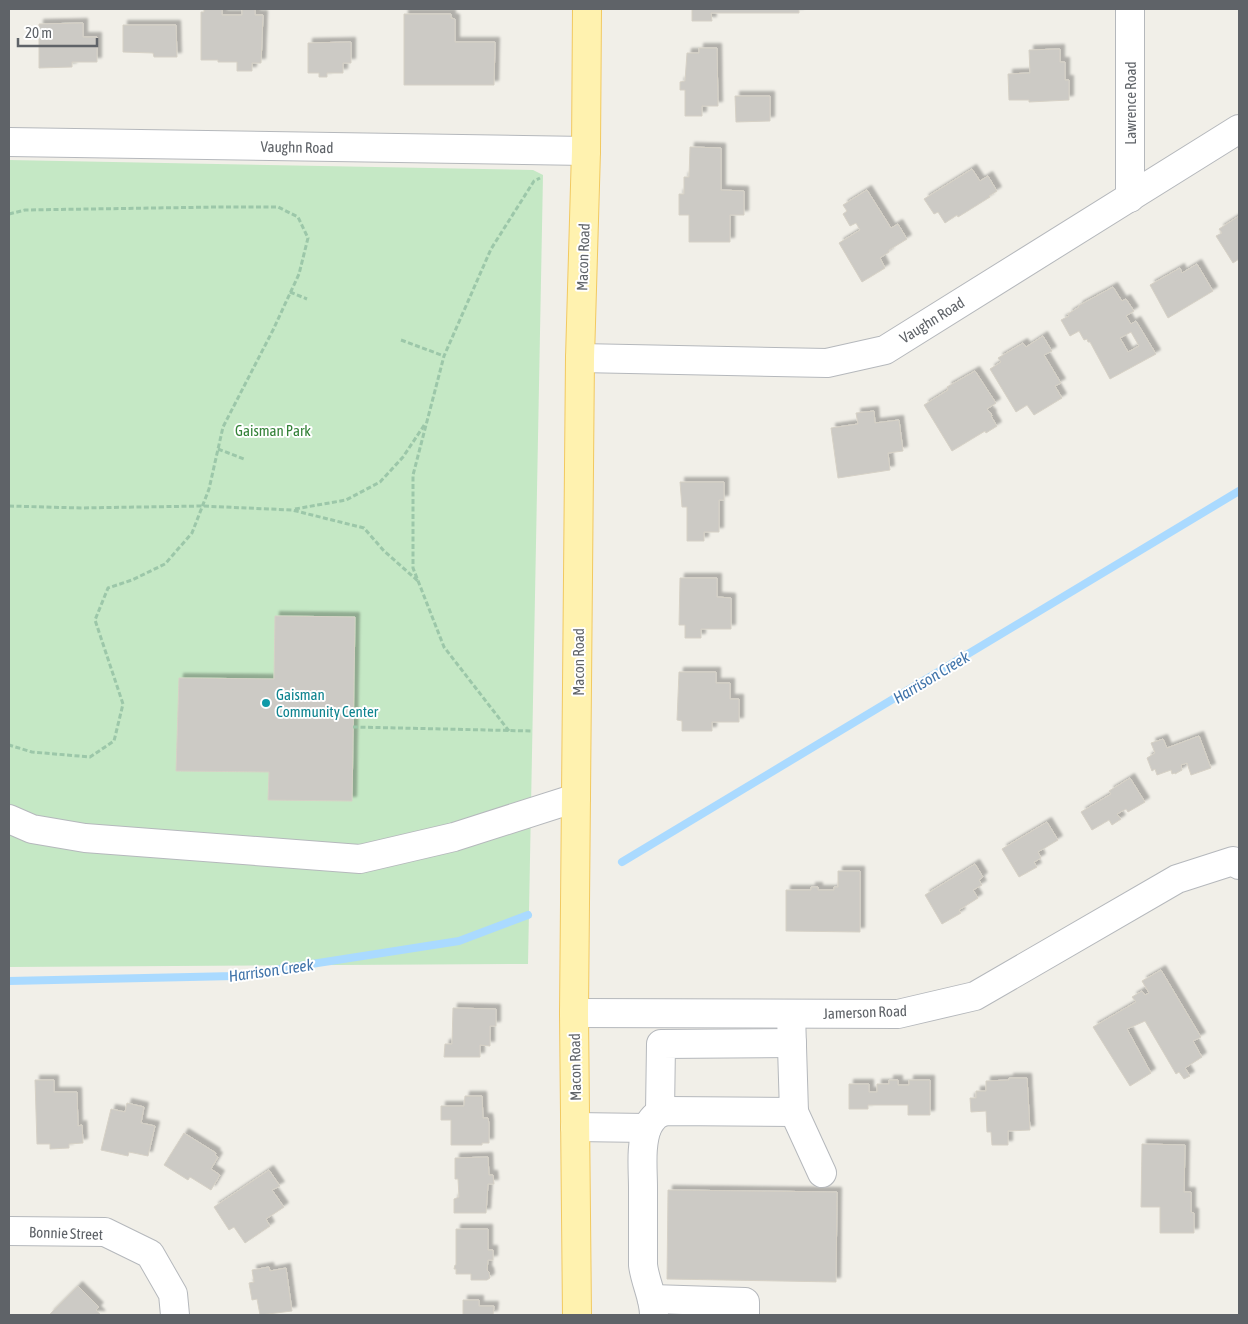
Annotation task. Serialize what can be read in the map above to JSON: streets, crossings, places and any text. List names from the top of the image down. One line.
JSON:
{"streets":{"main road":["Macon Road"],"street":["Lawrence Road","Vaughn Road","Jamerson Road","Bonnie Street"]},"crossings":[["Lawrence Road","Vaughn Road"],["Vaughn Road","Macon Road"],["Macon Road","Jamerson Road"]],"water":["Harrison Creek"],"parks":["Gaisman Park"],"places":["Gaisman Community Center"],"scale_bar":"20 m"}
